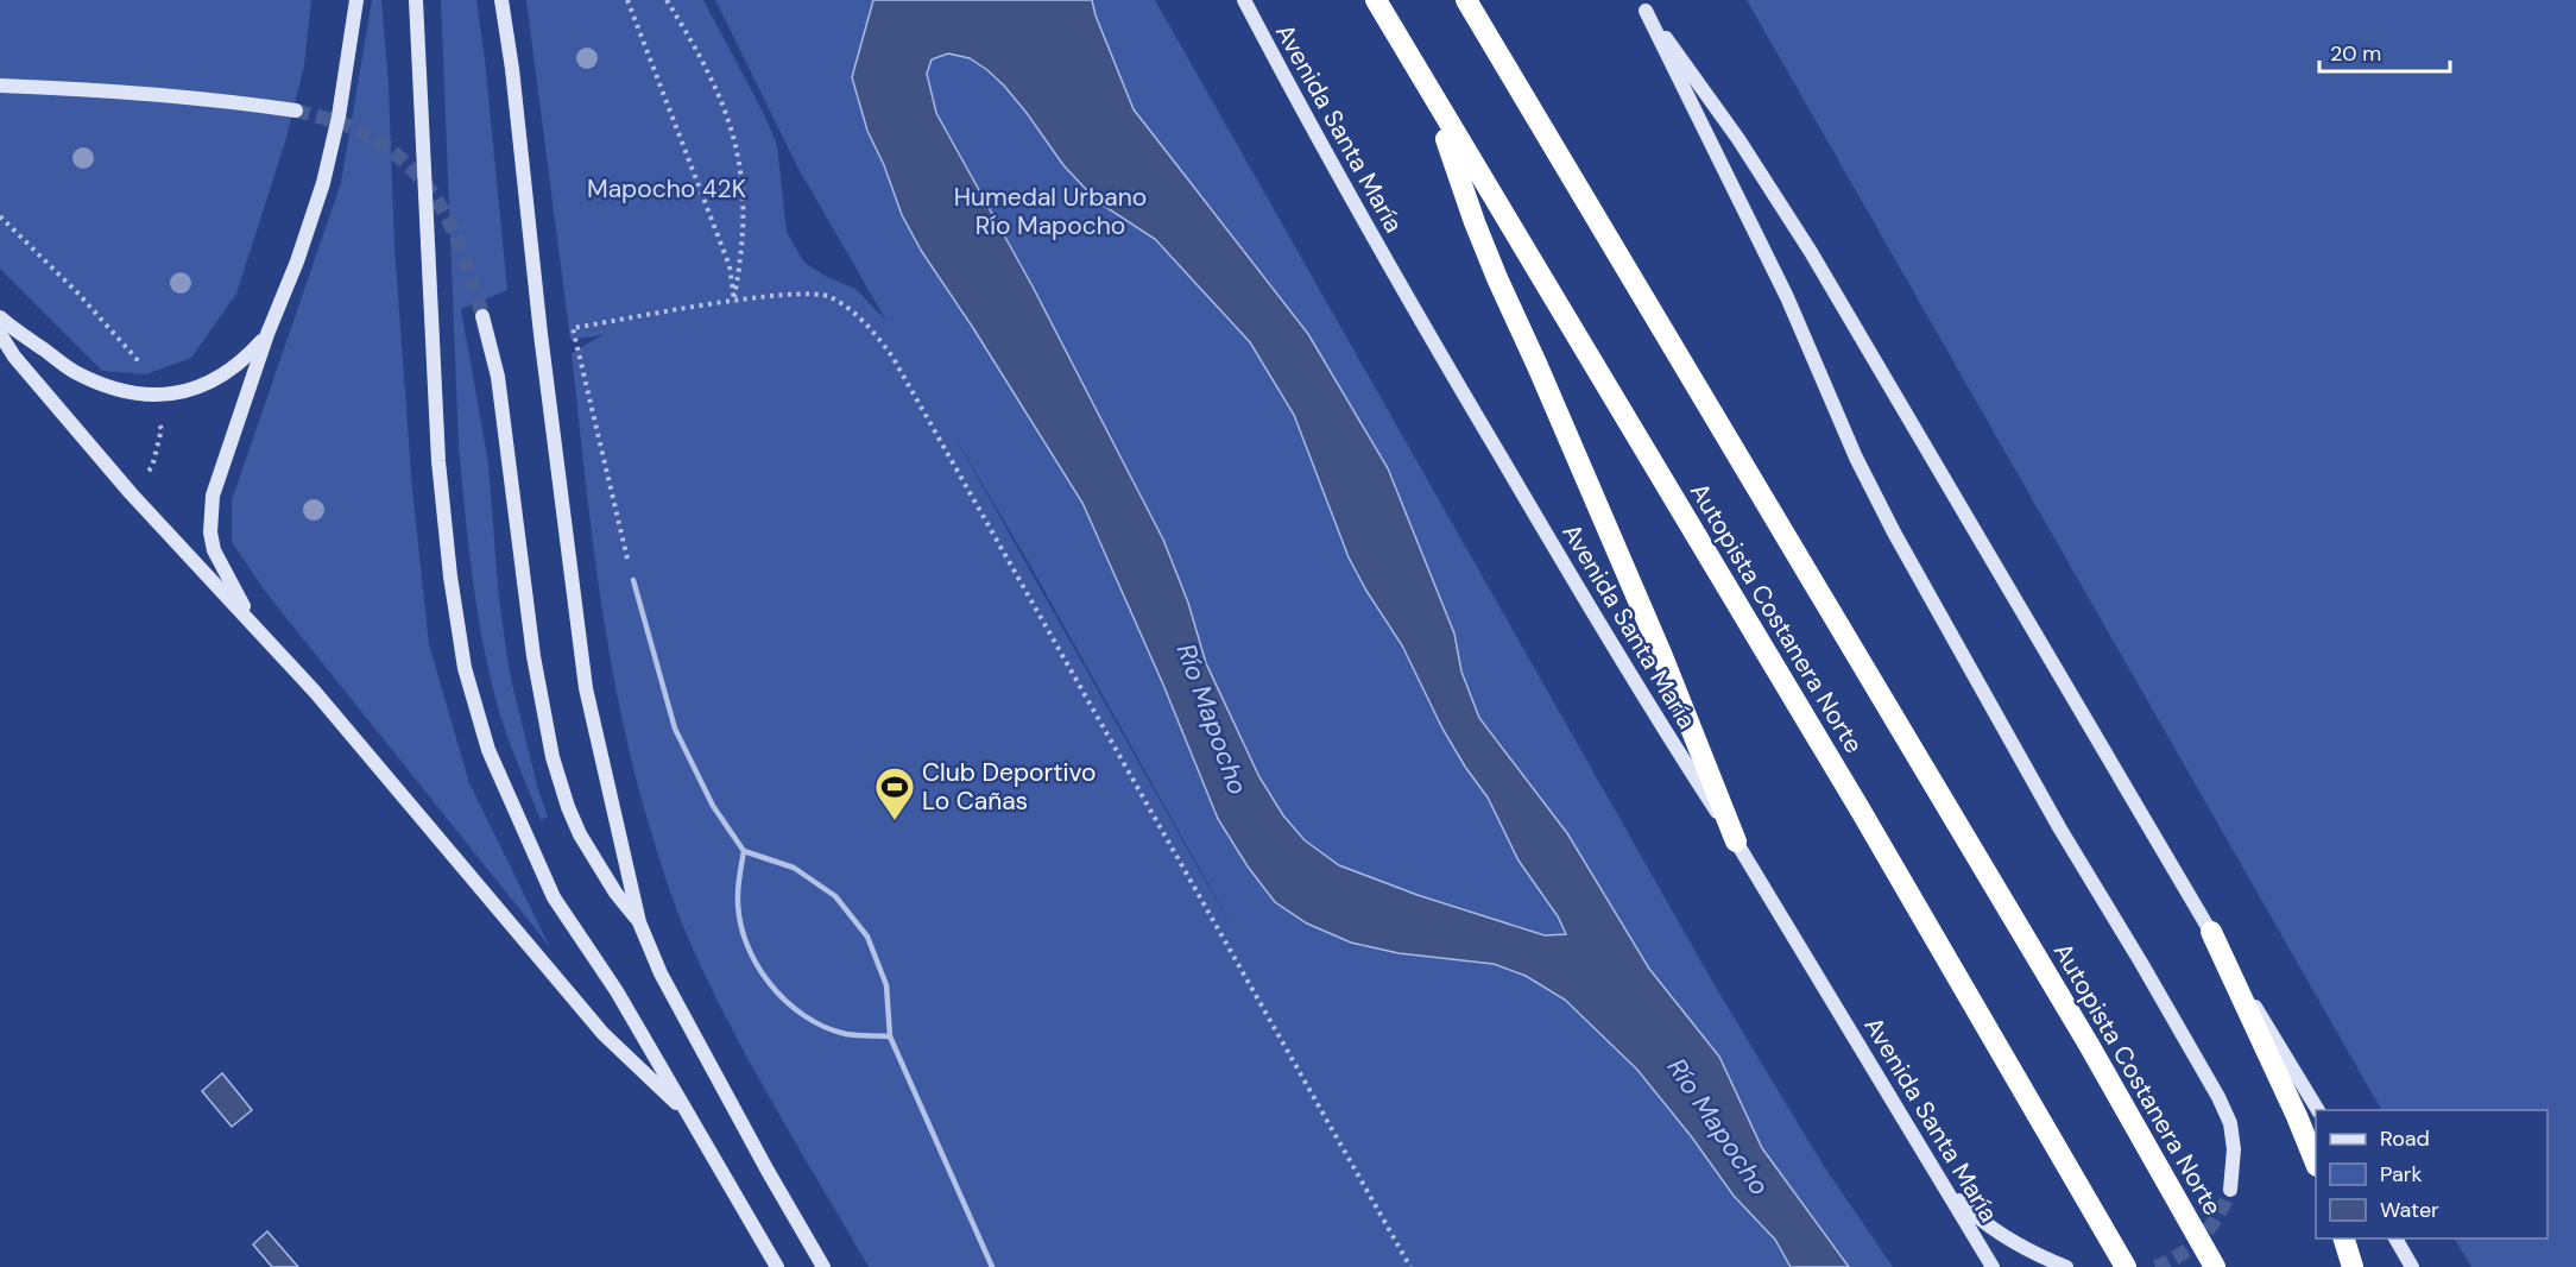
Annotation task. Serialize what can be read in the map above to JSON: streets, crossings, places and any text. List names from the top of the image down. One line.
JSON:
{"streets":{"highway":["Autopista Costanera Norte"],"main road":["Avenida Santa María"]},"water":["Río Mapocho"],"parks":["Mapocho 42K","Humedal Urbano Río Mapocho"],"places":{"sports":["Club Deportivo Lo Cañas"]},"legend":["Road","Park","Water"],"scale_bar":"20 m"}
